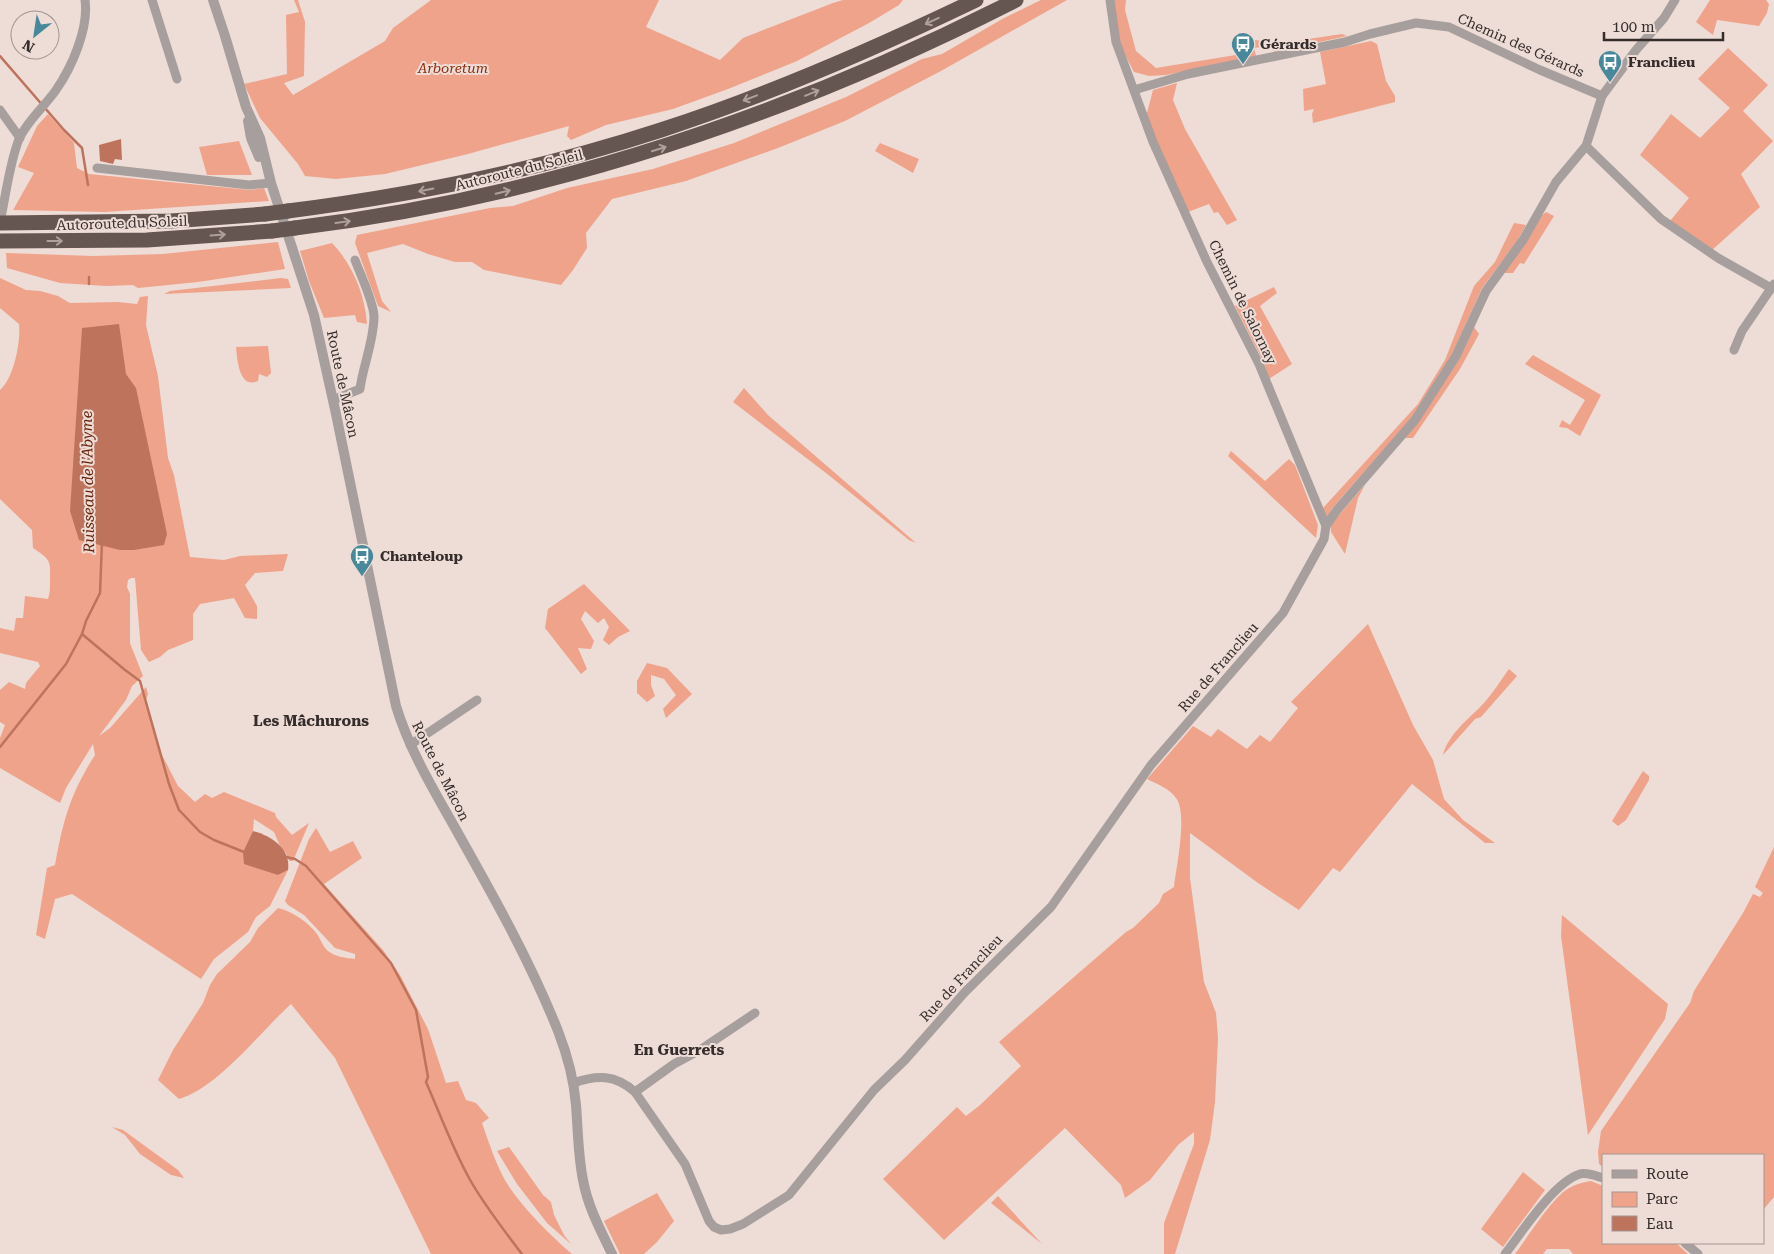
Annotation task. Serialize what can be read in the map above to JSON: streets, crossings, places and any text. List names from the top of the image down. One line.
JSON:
{"streets":{"highway":["Autoroute du Soleil"],"street":["Chemin des Gérards","Chemin de Salornay","Route de Mâcon","Rue de Franclieu"]},"crossings":[["Chemin des Gérards","Chemin de Salornay"],["Autoroute du Soleil","Route de Mâcon"],["Chemin de Salornay","Rue de Franclieu"],["Route de Mâcon","Rue de Franclieu"]],"districts":["Les Mâchurons","En Guerrets"],"water":["Ruisseau de l'Abyme"],"parks":["Arboretum"],"places":{"bus stop":["Gérards","Franclieu","Chanteloup"]},"legend":["Route","Parc","Eau"],"scale_bar":"100 m","north":"bottom left"}
